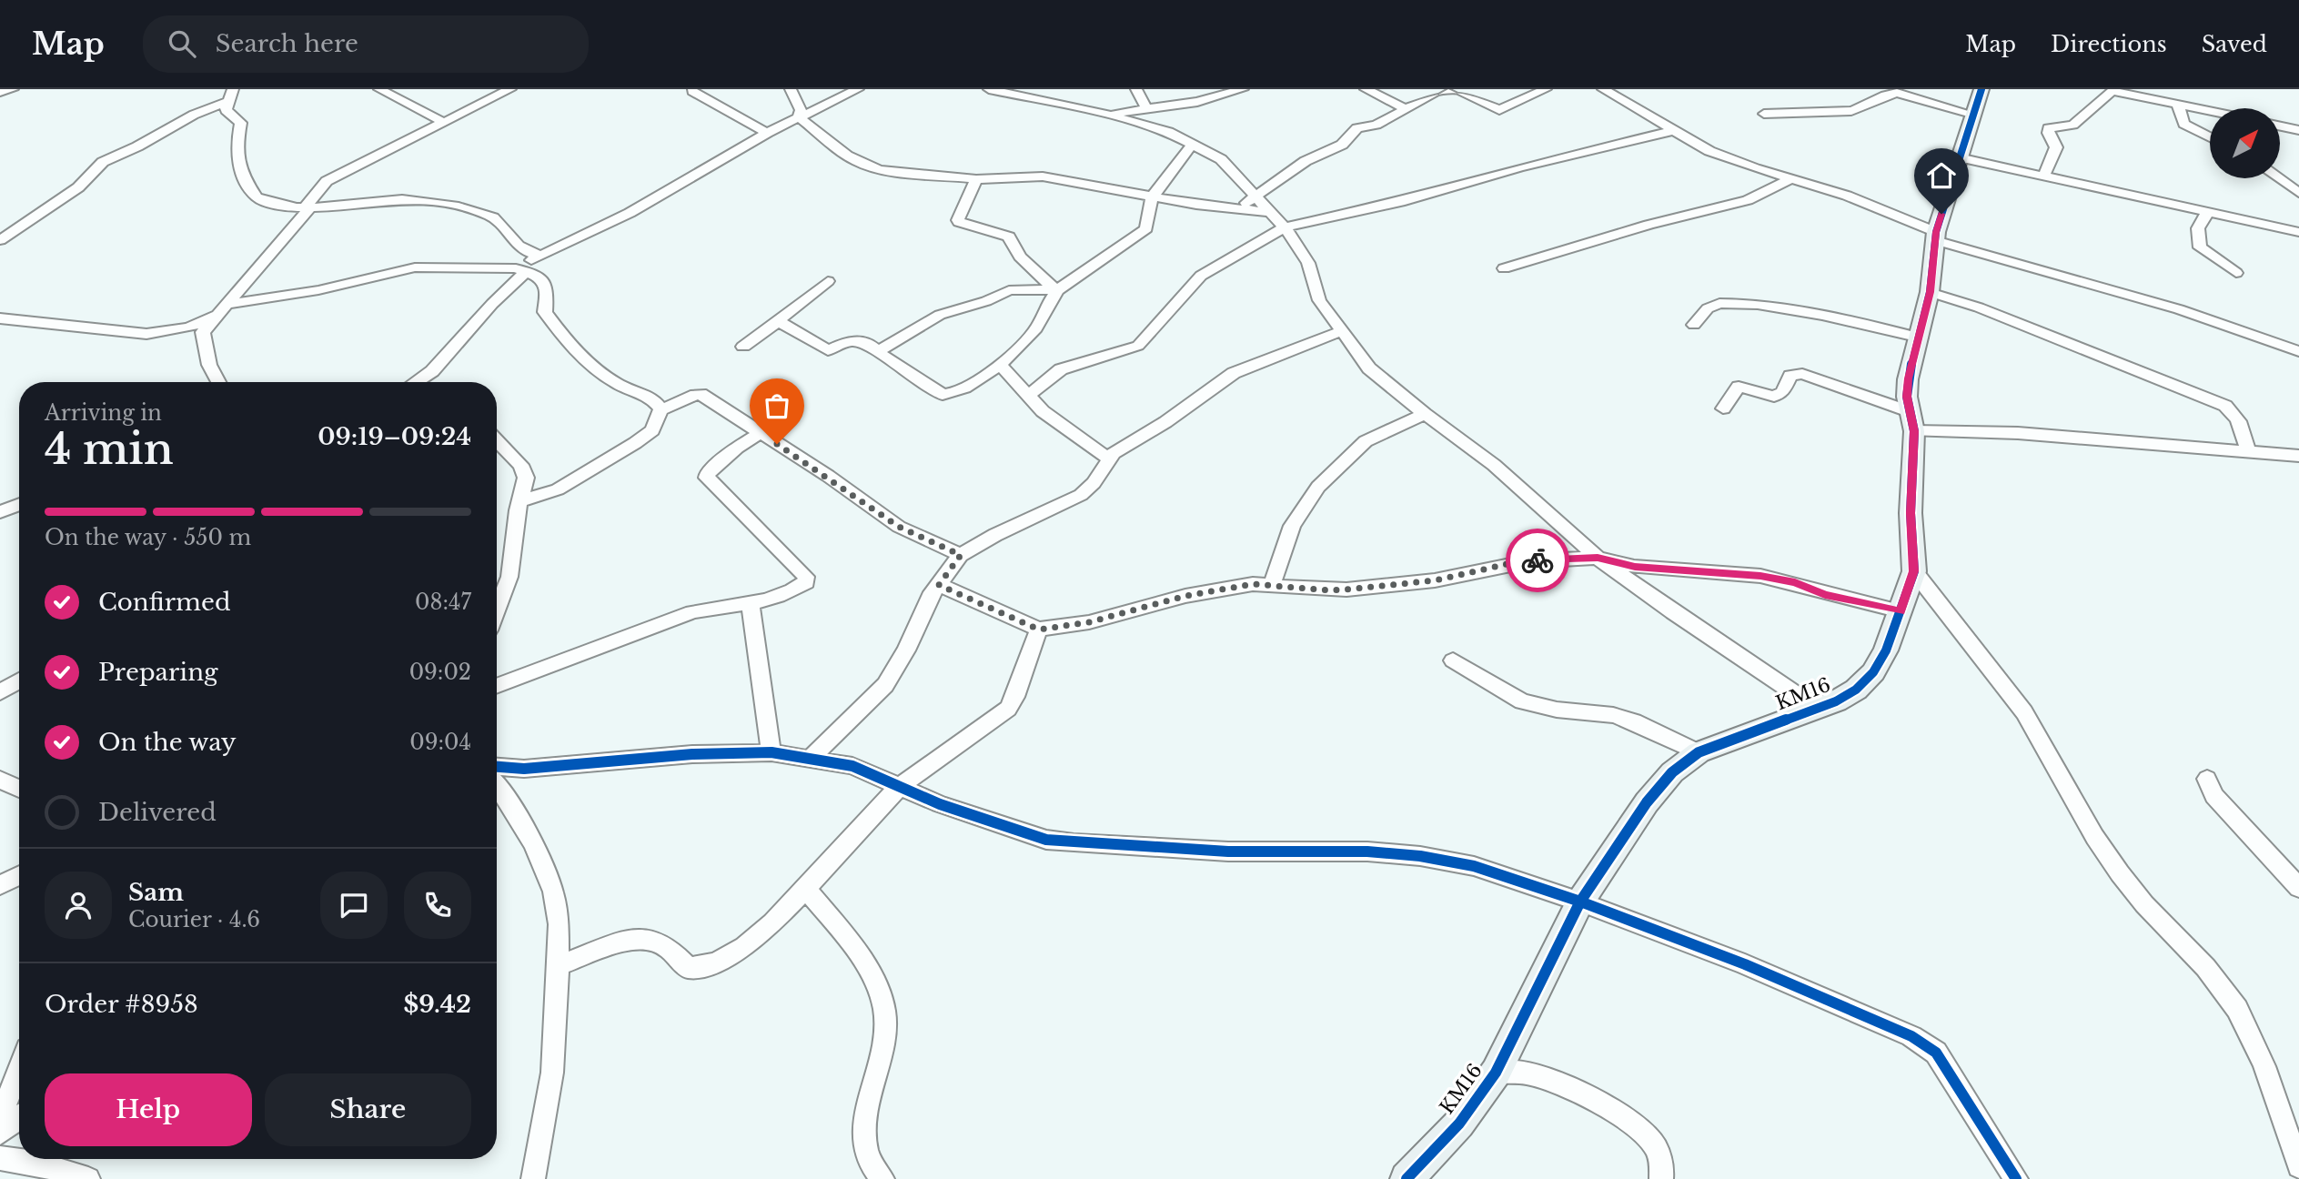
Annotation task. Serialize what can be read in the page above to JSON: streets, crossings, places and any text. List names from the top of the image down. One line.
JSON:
{"streets":{"street":["KM16"]},"north":"top right","page":{"header":"Map","search":"Search here","nav":["Map","Directions","Saved"],"heading":["4 min","Arriving in","09:19–09:24"],"panel":["Sam","Courier · 4.6","Order #8958","$9.42"],"bar":"On the way · 550 m","list":[["Confirmed","08:47"],["Preparing","09:02"],["On the way","09:04"],"Delivered"],"buttons":["Help","Share"]}}
